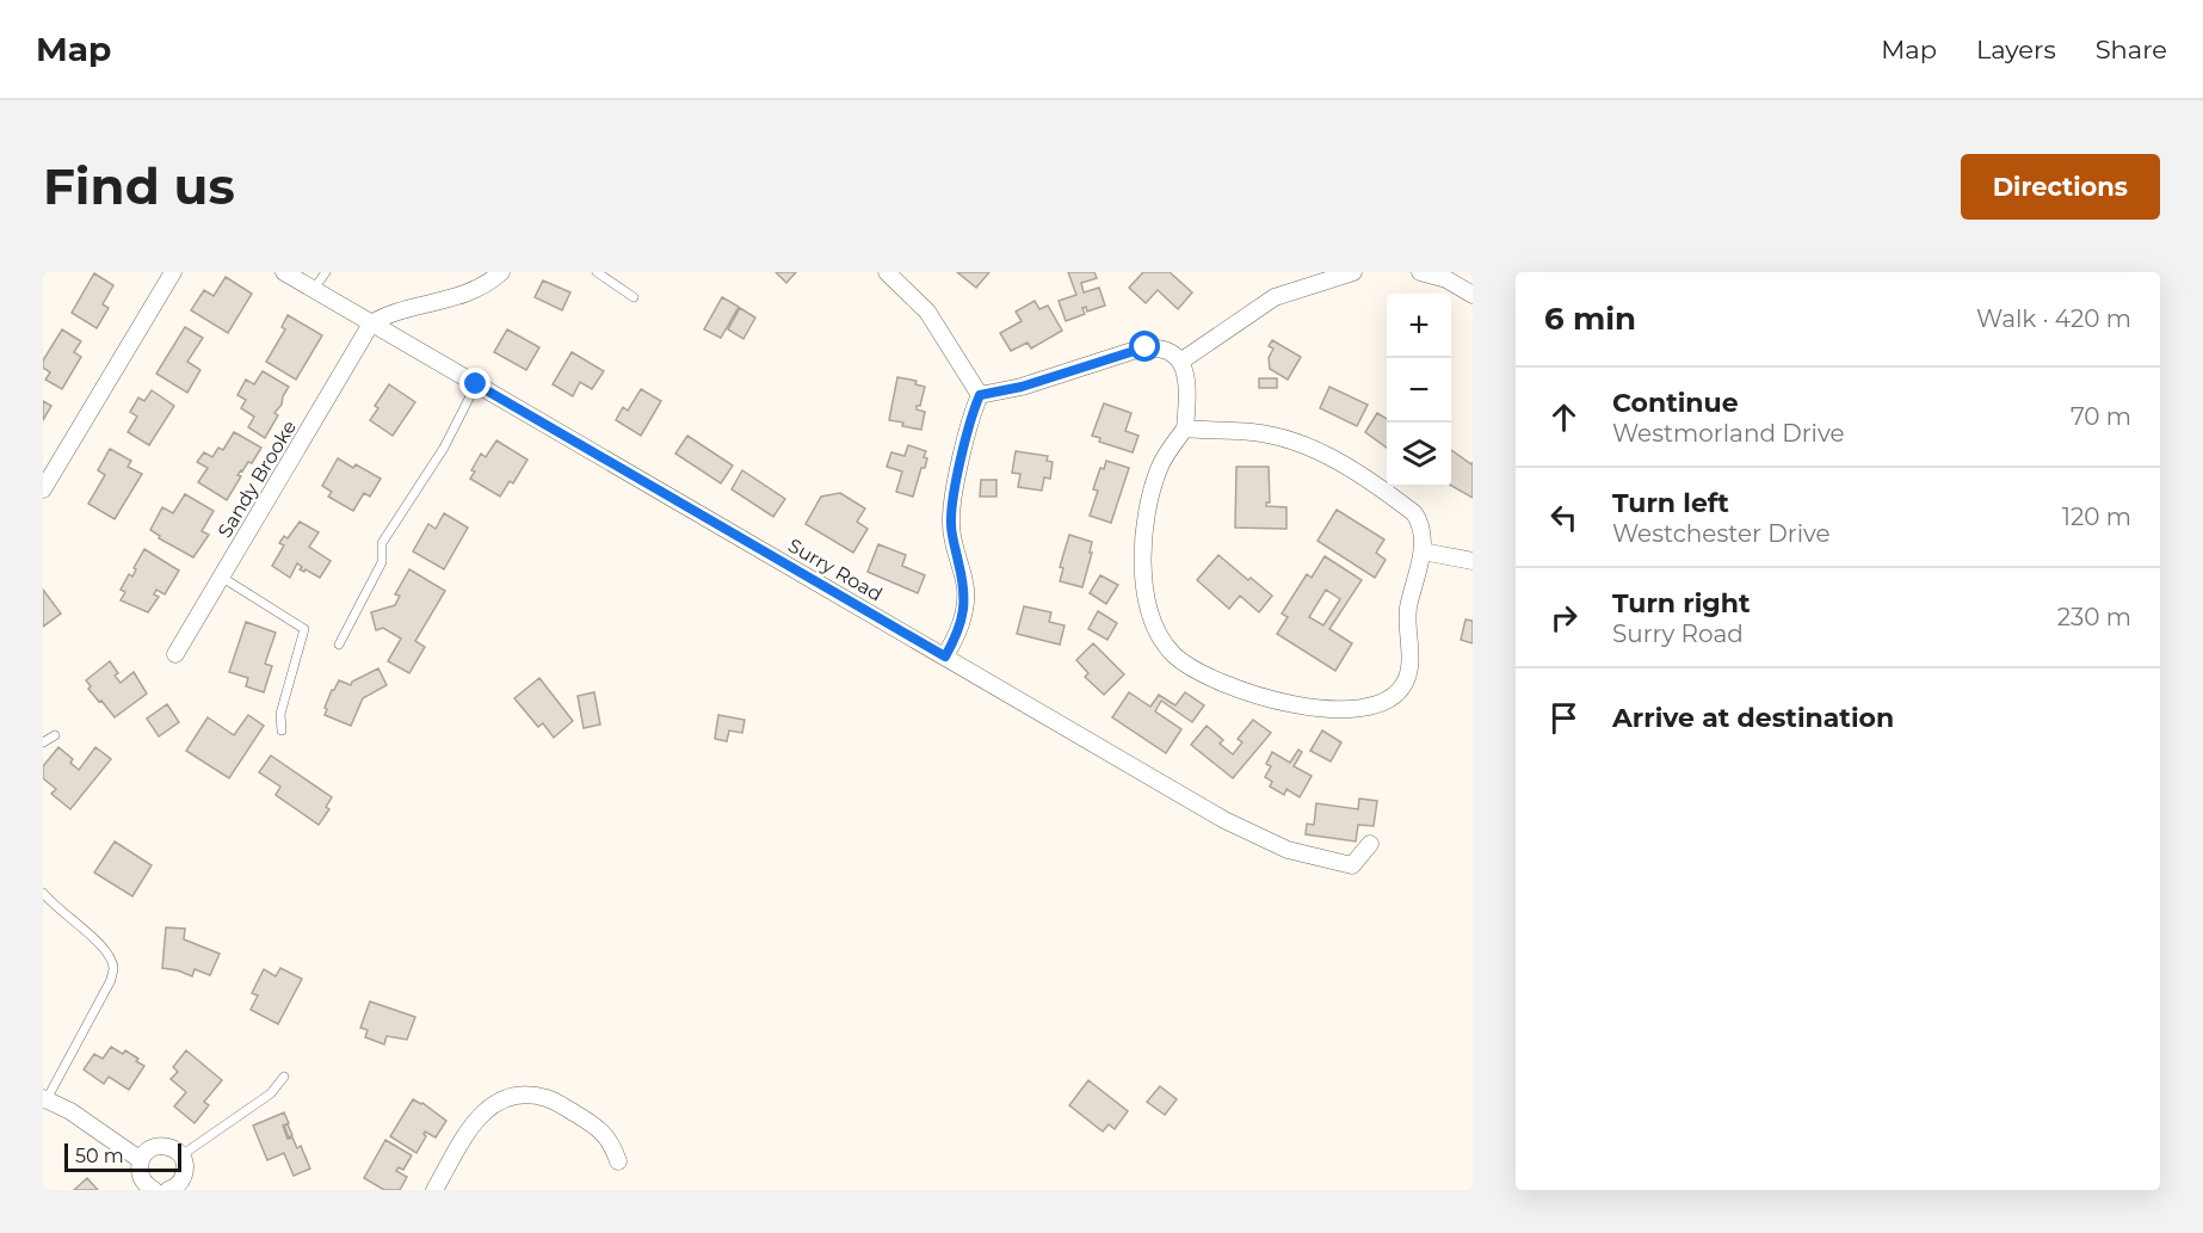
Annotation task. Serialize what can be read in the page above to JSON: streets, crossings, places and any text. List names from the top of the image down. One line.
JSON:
{"streets":{"street":["Sandy Brooke","Surry Road"]},"crossings":[["Sandy Brooke","Surry Road"]],"scale_bar":"50 m","page":{"header":"Map","nav":["Map","Layers","Share"],"buttons":"Directions","title":"Find us","heading":["6 min","Walk · 420 m"],"map_buttons":["+","−"],"list":[["Continue","Westmorland Drive","70 m"],["Turn left","Westchester Drive","120 m"],["Turn right","Surry Road","230 m"],"Arrive at destination"],"scale":"50 m"}}
